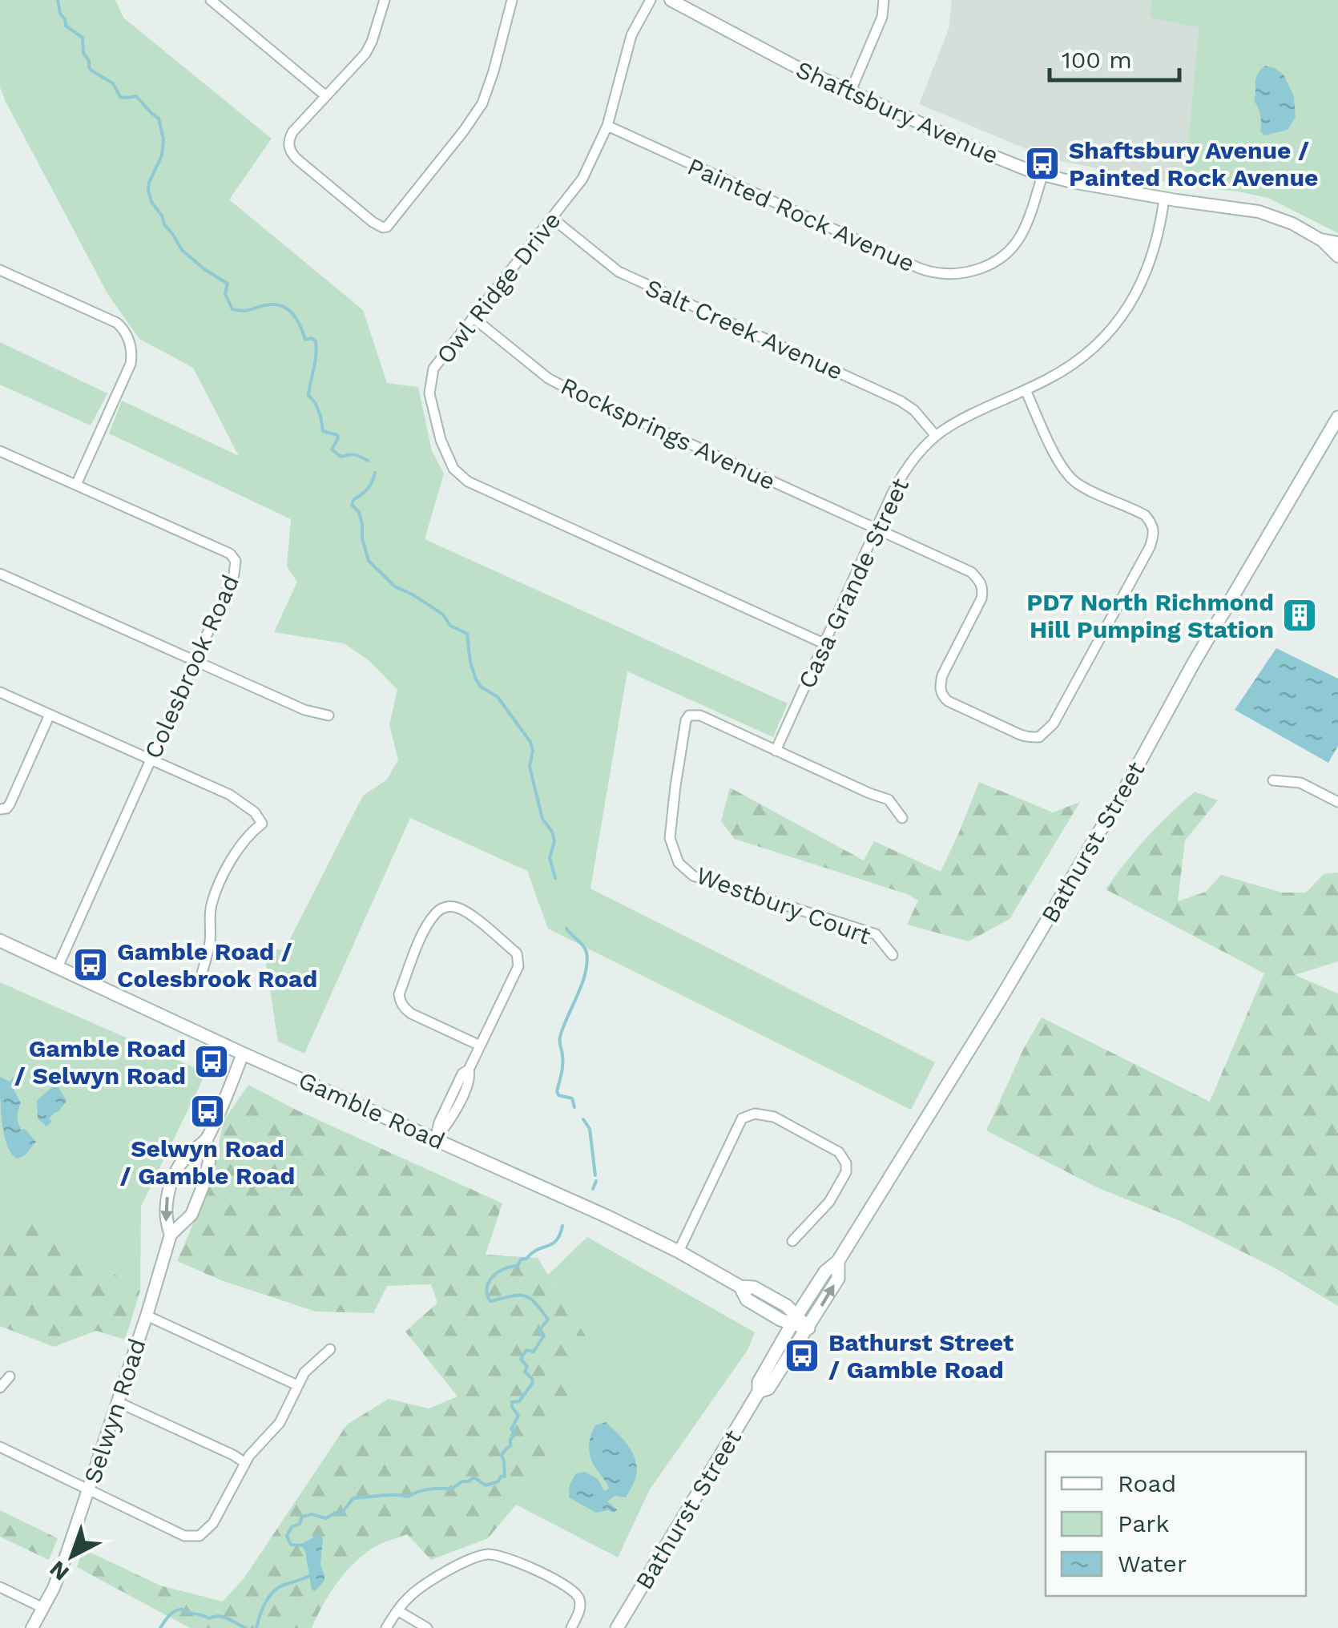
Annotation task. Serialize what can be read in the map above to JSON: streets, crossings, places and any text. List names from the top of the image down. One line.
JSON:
{"streets":{"main road":["Bathurst Street","Gamble Road"],"street":["Shaftsbury Avenue","Painted Rock Avenue","Owl Ridge Drive","Salt Creek Avenue","Rocksprings Avenue","Casa Grande Street","Colesbrook Road","Westbury Court","Selwyn Road"]},"crossings":[["Shaftsbury Avenue","Painted Rock Avenue"],["Shaftsbury Avenue","Casa Grande Street"],["Painted Rock Avenue","Owl Ridge Drive"],["Owl Ridge Drive","Salt Creek Avenue"],["Owl Ridge Drive","Rocksprings Avenue"],["Owl Ridge Drive","Casa Grande Street"],["Salt Creek Avenue","Casa Grande Street"],["Rocksprings Avenue","Casa Grande Street"],["Casa Grande Street","Westbury Court"],["Colesbrook Road","Gamble Road"],["Bathurst Street","Gamble Road"],["Gamble Road","Selwyn Road"]],"places":{"bus stop":["Shaftsbury Avenue / Painted Rock Avenue","Gamble Road / Colesbrook Road","Gamble Road / Selwyn Road","Selwyn Road / Gamble Road","Bathurst Street / Gamble Road"],"building":["PD7 North Richmond Hill Pumping Station"]},"legend":["Road","Park","Water"],"scale_bar":"100 m","north":"bottom left"}
